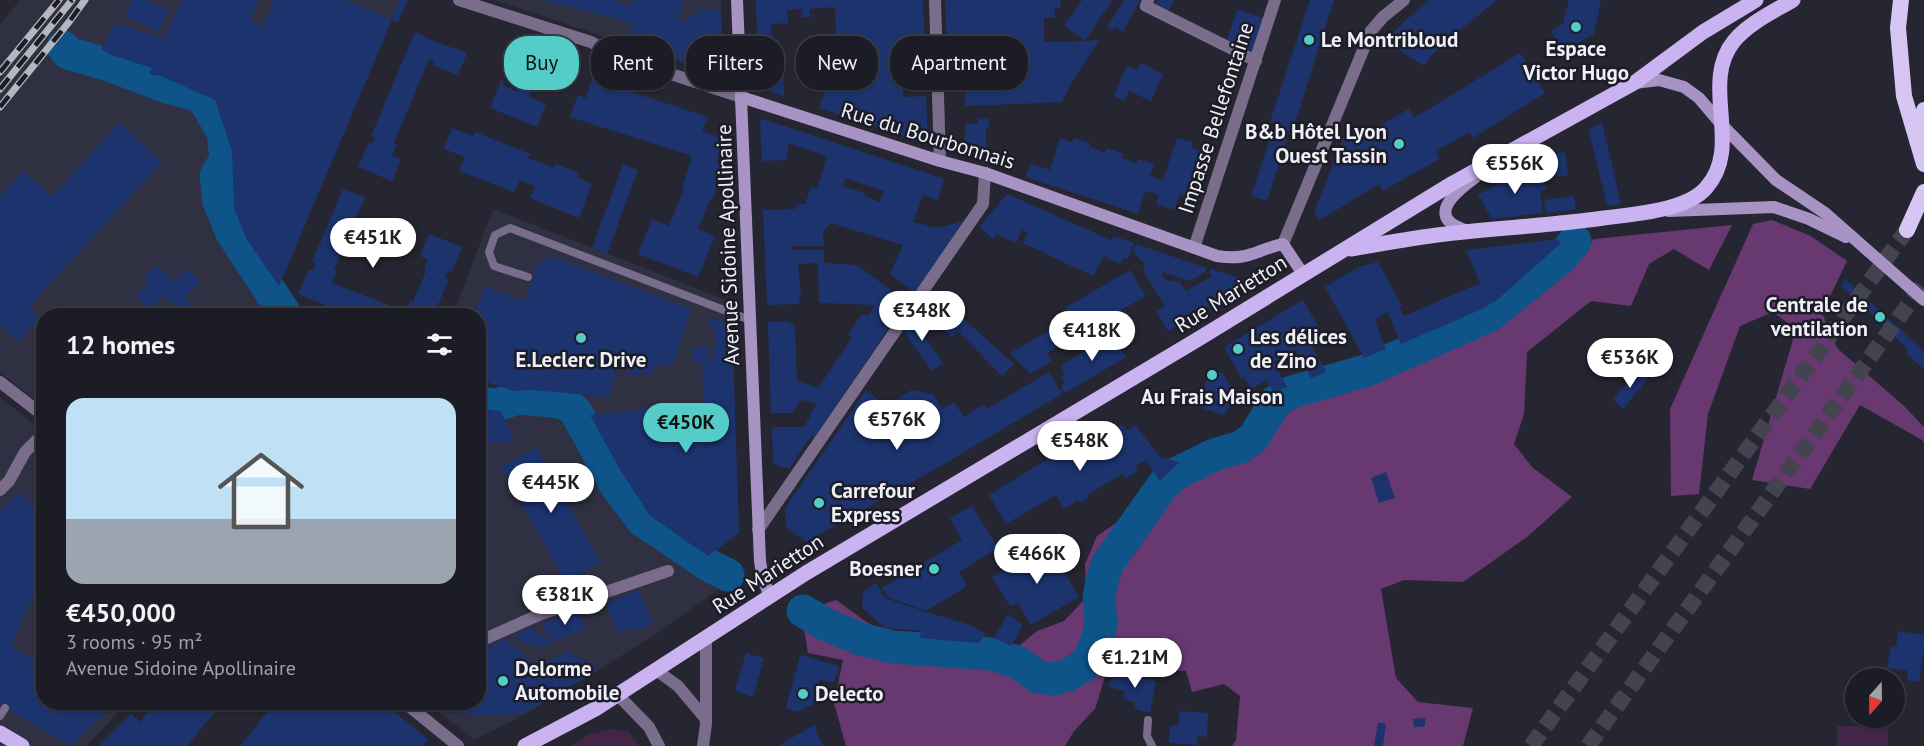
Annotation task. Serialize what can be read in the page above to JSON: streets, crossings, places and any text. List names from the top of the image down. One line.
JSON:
{"streets":{"main road":["Rue du Bourbonnais","Avenue Sidoine Apollinaire","Rue Marietton"],"street":["Impasse Bellefontaine"]},"crossings":[["Impasse Bellefontaine","Rue du Bourbonnais"],["Rue du Bourbonnais","Avenue Sidoine Apollinaire"],["Avenue Sidoine Apollinaire","Rue Marietton"]],"places":["Espace Victor Hugo","Le Montribloud","B&b Hôtel Lyon Ouest Tassin","Centrale de ventilation","E.Leclerc Drive","Les délices de Zino","Au Frais Maison","Carrefour Express","Boesner","Delorme Automobile","Delecto"],"north":"bottom","page":{"chip":["Buy","Rent","Filters","New","Apartment"],"price":["€556K","€451K","€348K","€418K","€536K","€576K","€450K","€548K","€445K","€466K","€381K","€1.21M"],"heading":"12 homes","list":[{"name":"€450,000","note":"3 rooms · 95 m² · Avenue Sidoine Apollinaire"}]}}
